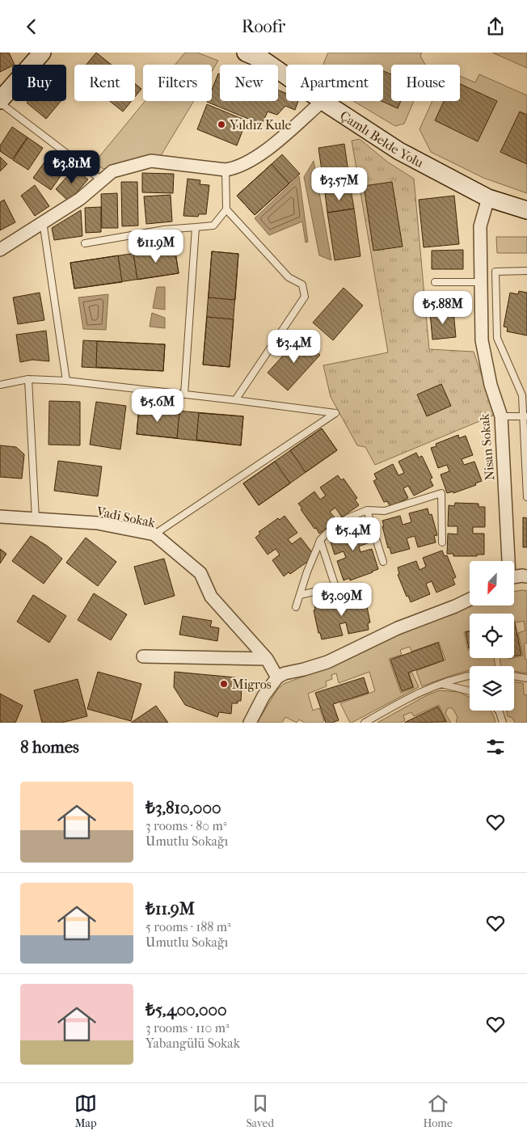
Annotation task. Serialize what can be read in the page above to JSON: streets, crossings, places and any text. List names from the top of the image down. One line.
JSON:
{"streets":{"street":["Çamlı Belde Yolu","Nisan Sokak","Vadi Sokak"]},"crossings":[["Çamlı Belde Yolu","Nisan Sokak"]],"places":["Yıldız Kule","Migros"],"north":"bottom left","page":{"header":"Roofr","chip":["Buy","Rent","Filters","New","Apartment","House"],"price":["₺3.81M","₺3.57M","₺11.9M","₺5.88M","₺3.4M","₺5.6M","₺5.4M","₺3.09M"],"heading":"8 homes","list":[{"name":"₺3,810,000","note":"3 rooms · 80 m² · Umutlu Sokağı"},{"name":"₺11.9M","note":"5 rooms · 188 m² · Umutlu Sokağı"},{"name":"₺5,400,000","note":"3 rooms · 110 m² · Yabangülü Sokak"}],"tabs":["Map","Saved","Home"]}}
